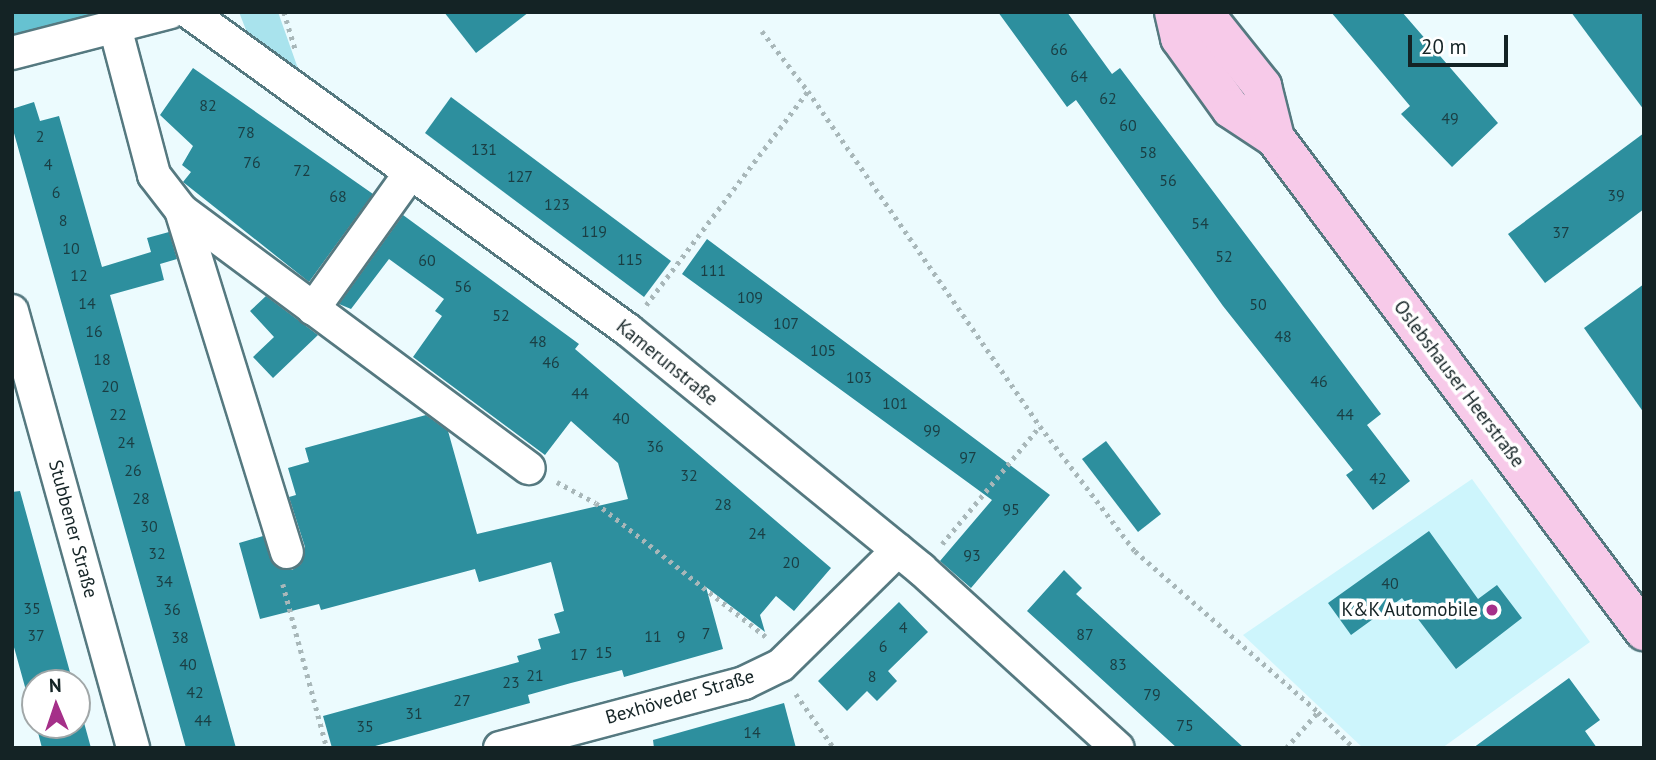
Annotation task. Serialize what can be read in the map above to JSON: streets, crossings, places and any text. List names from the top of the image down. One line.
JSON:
{"streets":{"main road":["Oslebshauser Heerstraße"],"street":["Kamerunstraße","Stubbener Straße","Bexhöveder Straße"]},"crossings":[["Kamerunstraße","Bexhöveder Straße"]],"places":["K&K Automobile"],"house_numbers":["66","64","62","82","49","60","78","2","131","58","76","4","72","127","56","6","39","68","123","8","54","119","37","10","52","115","60","111","12","56","109","14","50","52","107","16","48","48","105","18","46","103","46","20","44","101","22","44","40","99","24","36","97","26","32","42","28","28","95","30","24","32","93","20","34","40","35","36","4","7","87","37","11","9","38","6","15","17","40","83","21","8","23","42","79","27","31","44","75","35","14"],"scale_bar":"20 m","north":"top"}
